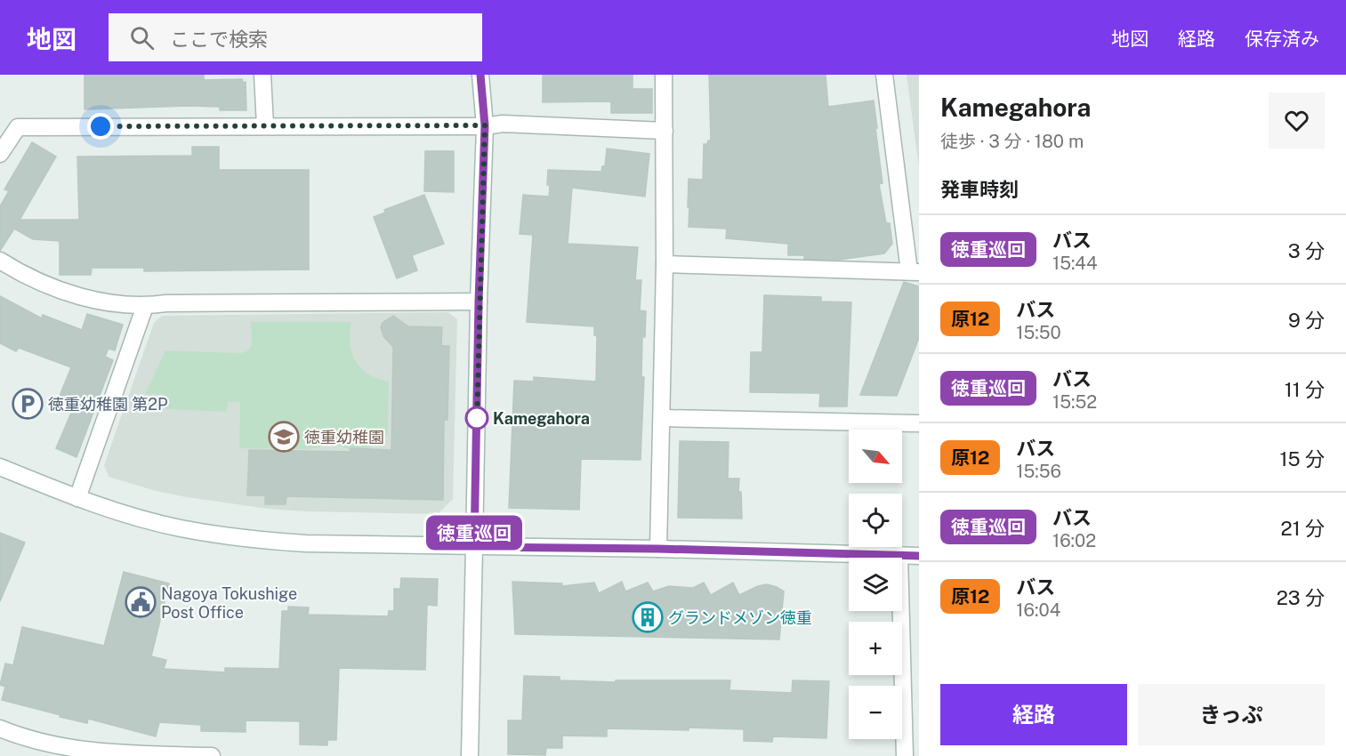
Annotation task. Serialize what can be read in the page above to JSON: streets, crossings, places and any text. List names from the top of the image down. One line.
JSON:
{"places":{"parking":["徳重幼稚園 第2P"],"other":["Kamegahora"],"school or university":["徳重幼稚園"],"public building":["Nagoya Tokushige Post Office"],"building":["グランドメゾン徳重"]},"lines":["bus line 徳重巡回"],"north":"bottom right","page":{"header":"地図","search":"ここで検索","nav":["地図","経路","保存済み"],"on_map":"徳重巡回","heading":[["Kamegahora","徒歩 · 3 分 · 180 m"],"発車時刻"],"list":[{"mark":"徳重巡回","name":"バス","note":"15:44","value":"3 分"},{"mark":"原12","name":"バス","note":"15:50","value":"9 分"},{"mark":"徳重巡回","name":"バス","note":"15:52","value":"11 分"},{"mark":"原12","name":"バス","note":"15:56","value":"15 分"},{"mark":"徳重巡回","name":"バス","note":"16:02","value":"21 分"},{"mark":"原12","name":"バス","note":"16:04","value":"23 分"}],"map_buttons":["+","−"],"buttons":["経路","きっぷ"]}}
